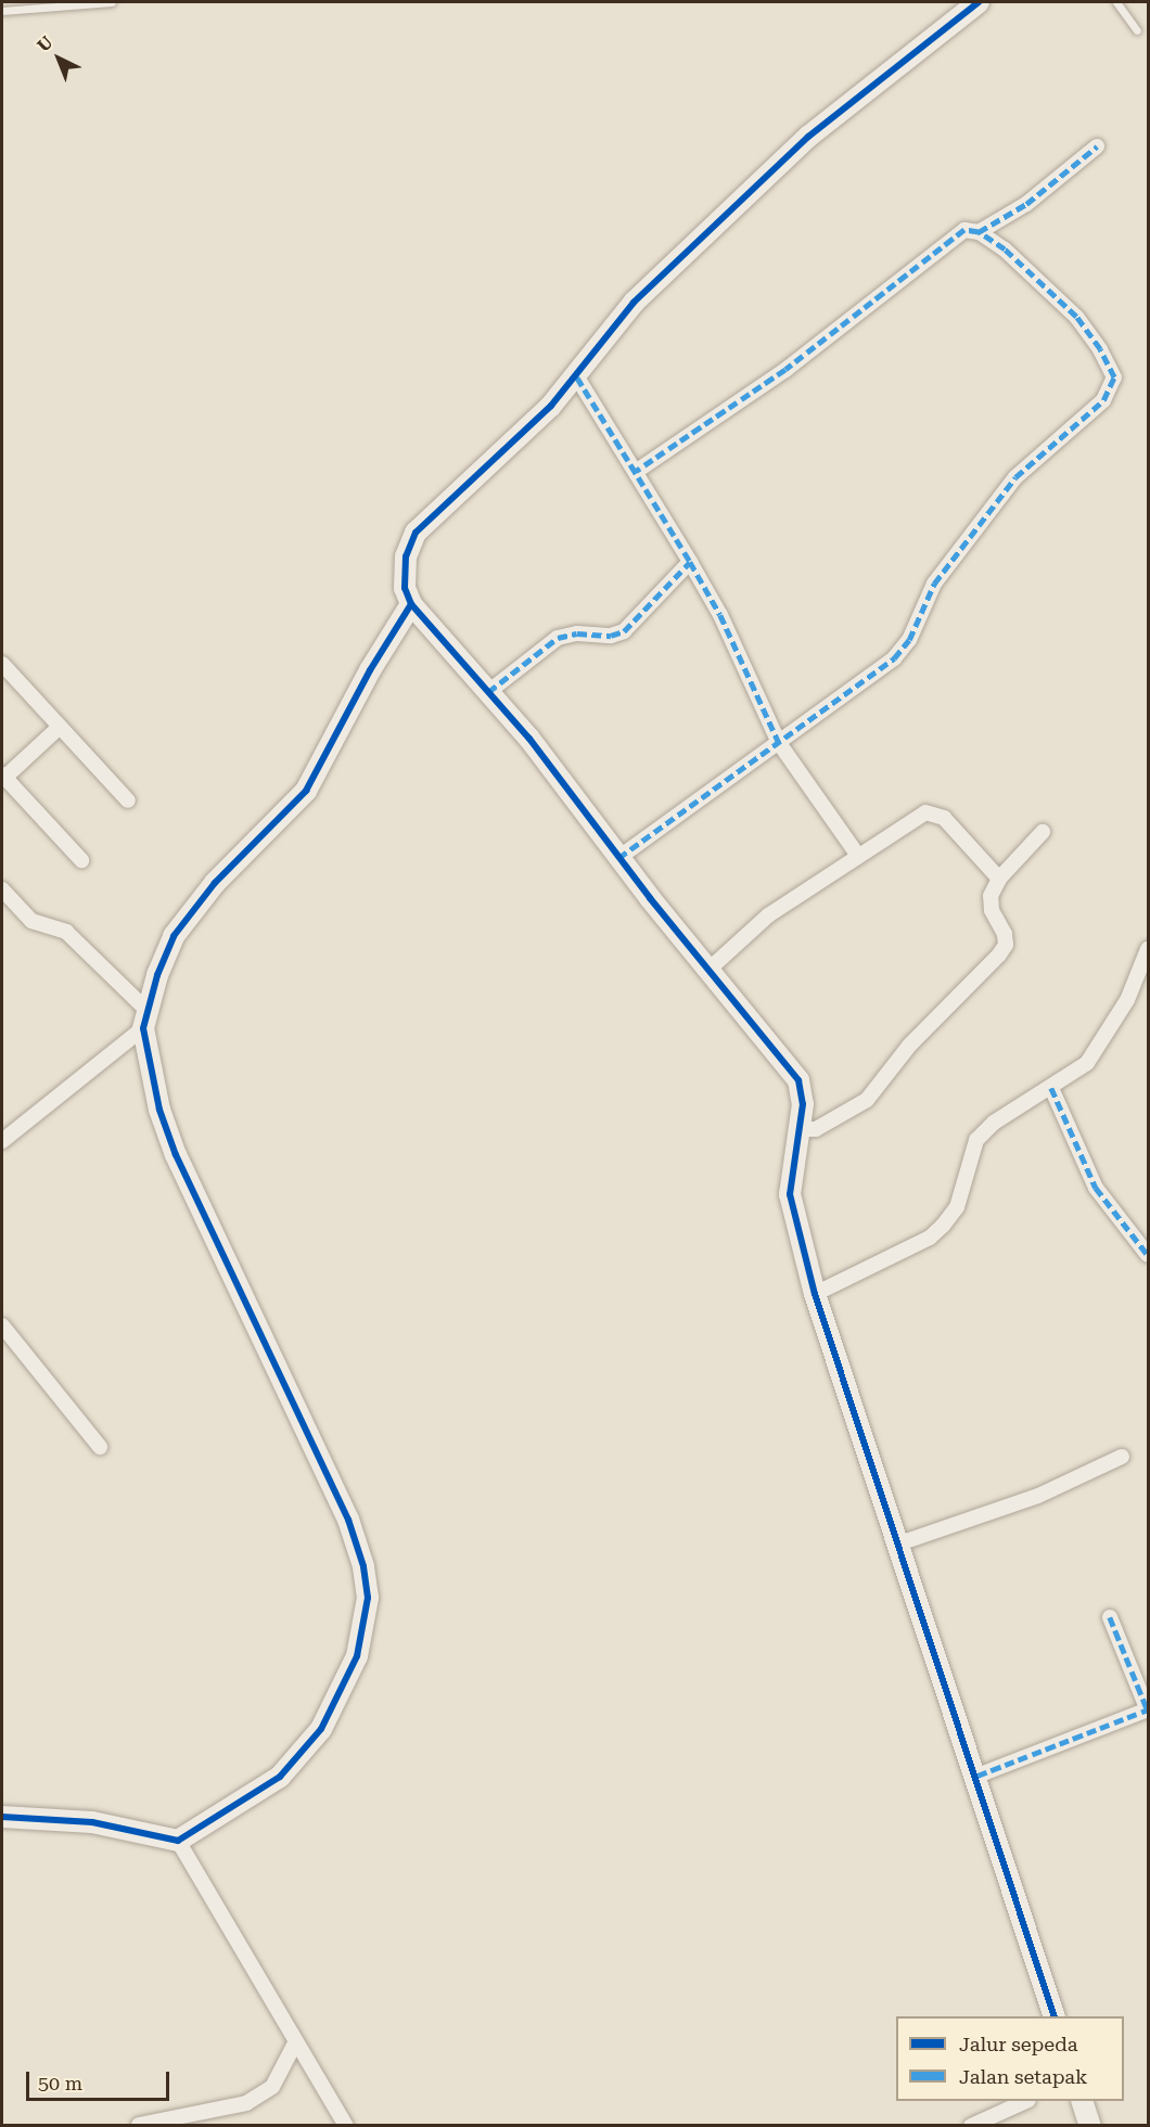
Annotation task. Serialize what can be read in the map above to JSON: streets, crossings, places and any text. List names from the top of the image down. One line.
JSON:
{"legend":["Jalur sepeda","Jalan setapak"],"scale_bar":"50 m","north":"top left"}
